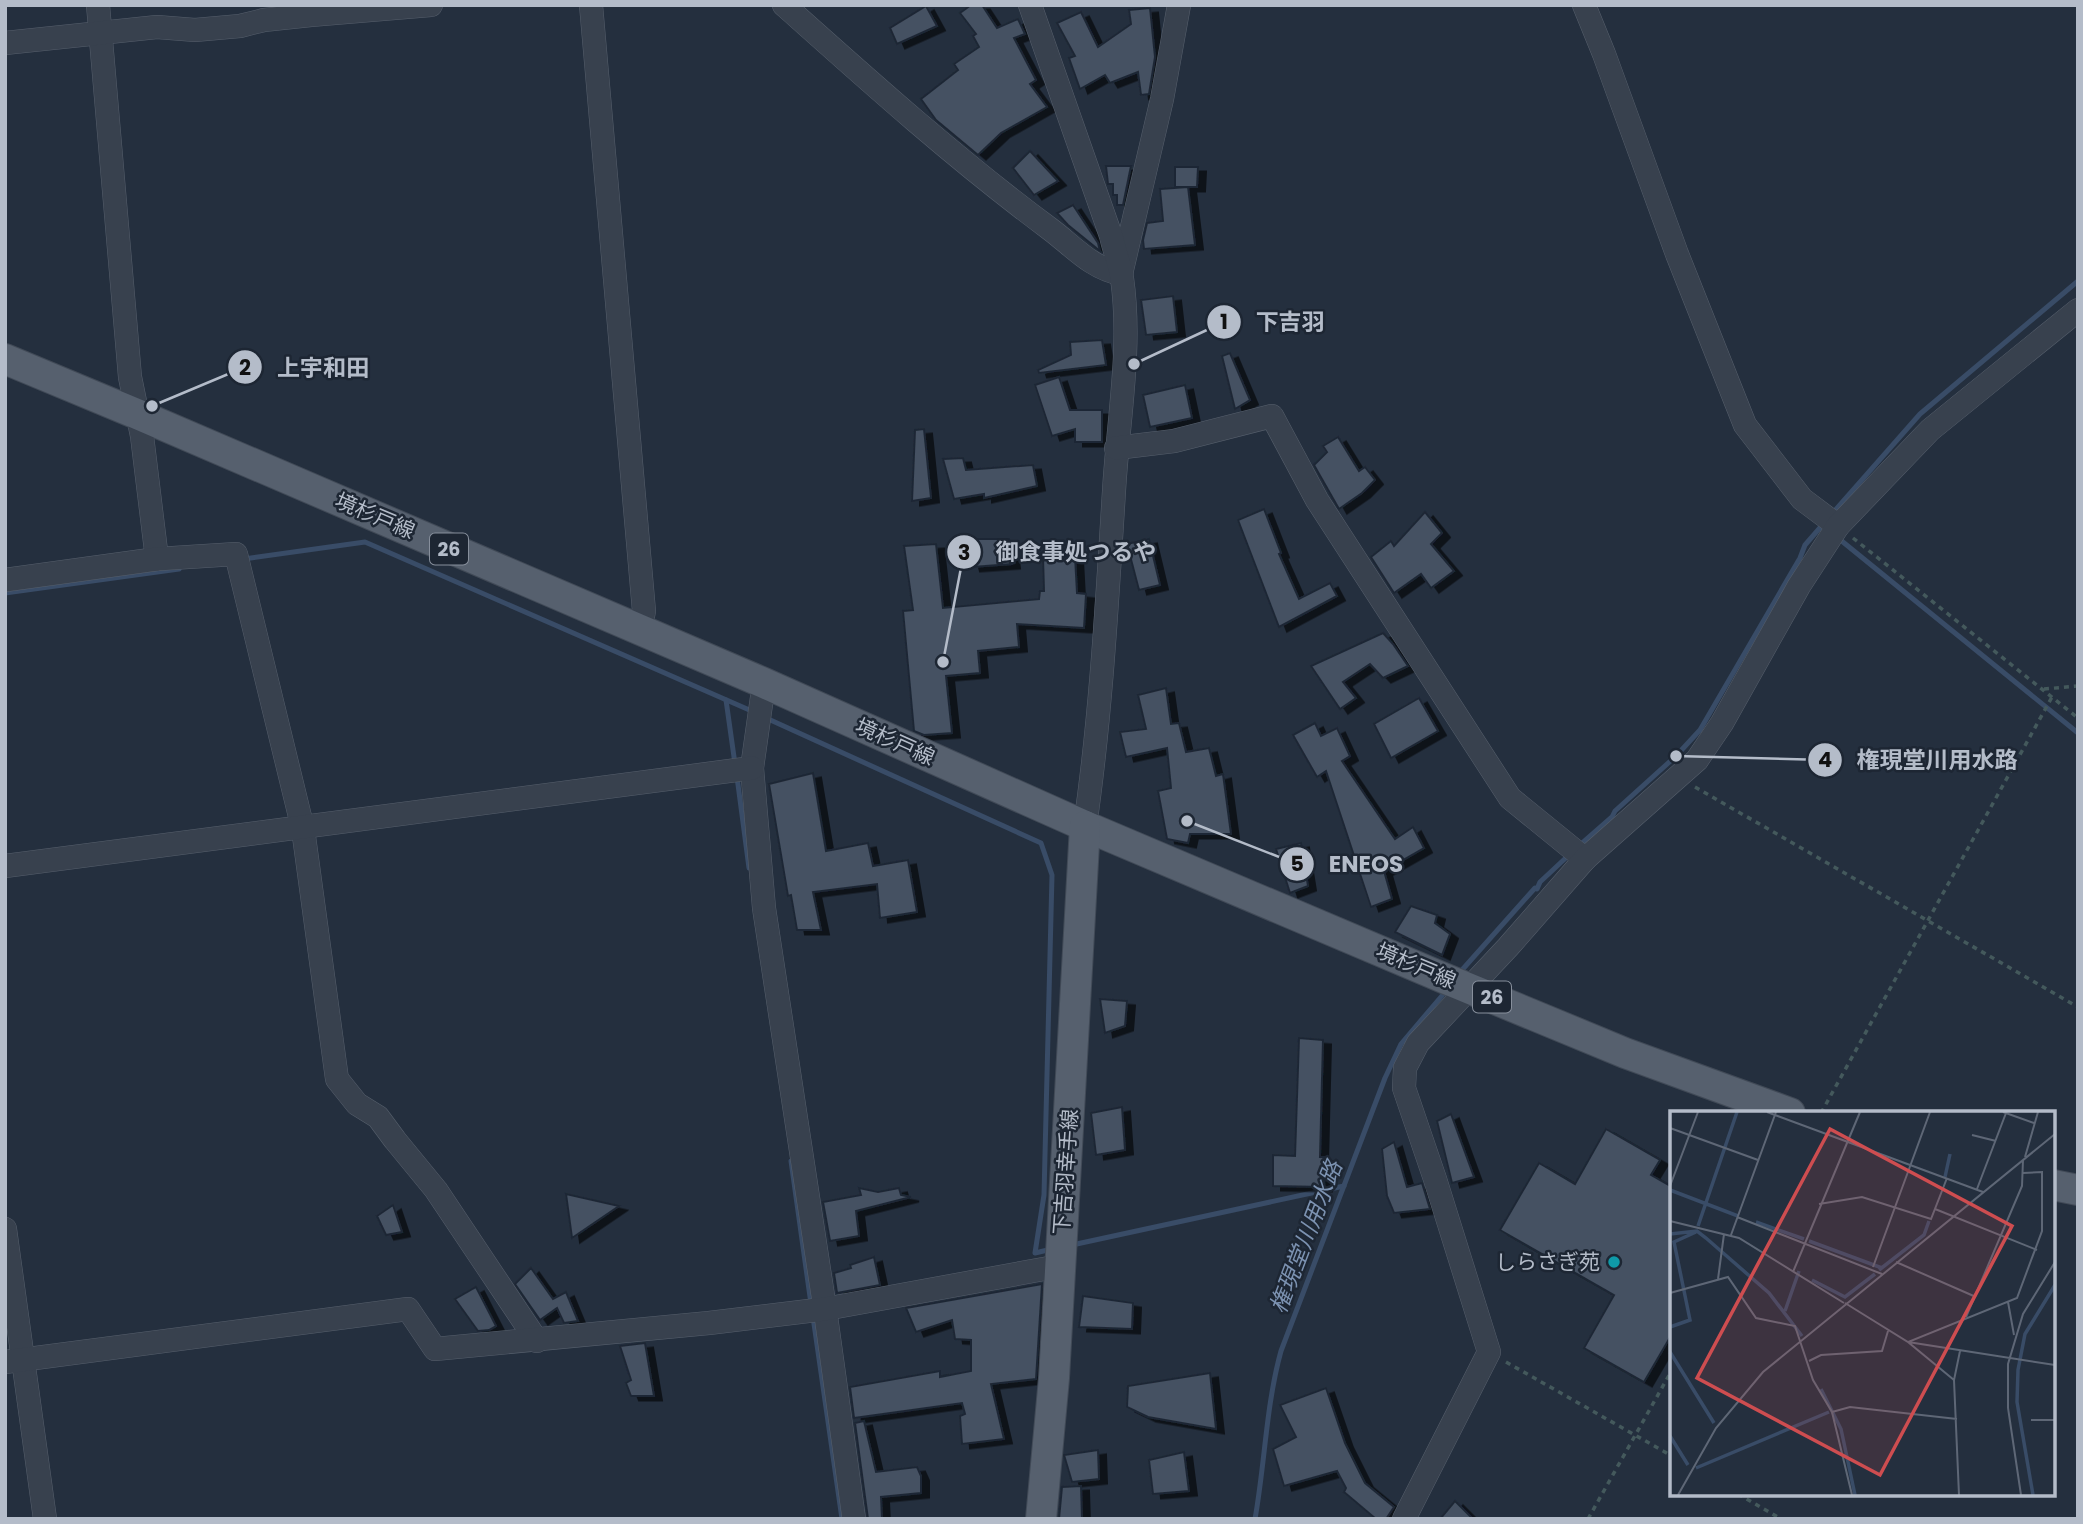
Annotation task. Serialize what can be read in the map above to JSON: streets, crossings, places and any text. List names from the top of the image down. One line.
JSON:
{"streets":{"main road":["境杉戸線","26","下吉羽幸手線"]},"crossings":[["境杉戸線","下吉羽幸手線"]],"water":["権現堂川用水路"],"places":["下吉羽","上宇和田","御食事処つるや","権現堂川用水路","ENEOS","しらさぎ苑"]}
